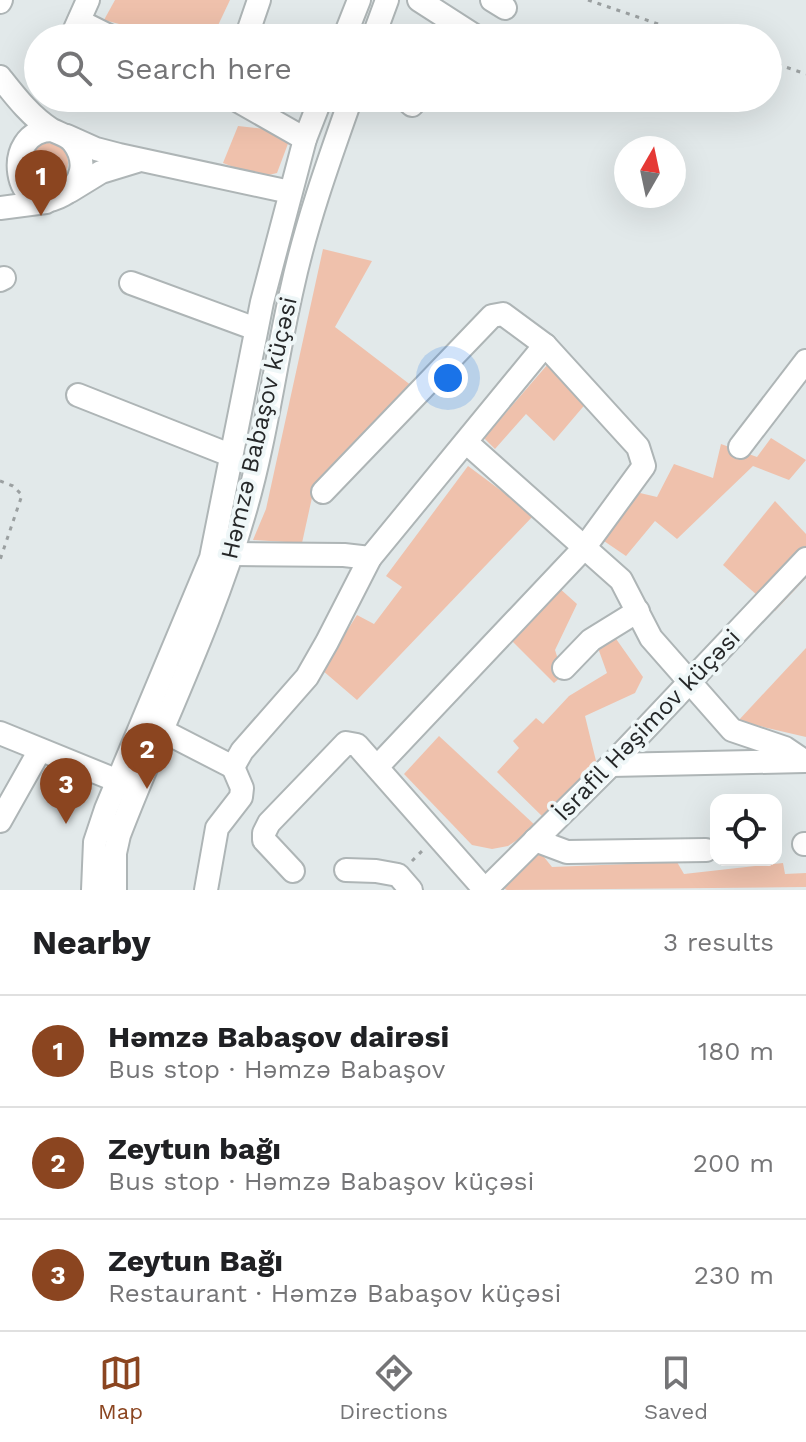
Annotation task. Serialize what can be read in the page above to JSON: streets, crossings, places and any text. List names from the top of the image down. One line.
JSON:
{"streets":{"street":["Həmzə Babaşov küçəsi","İsrafil Həşimov küçəsi"]},"north":"top","page":{"search":"Search here","pins":["1","2","3"],"heading":["Nearby","3 results"],"list":[{"mark":"1","name":"Həmzə Babaşov dairəsi","note":"Bus stop · Həmzə Babaşov","value":"180 m"},{"mark":"2","name":"Zeytun bağı","note":"Bus stop · Həmzə Babaşov küçəsi","value":"200 m"},{"mark":"3","name":"Zeytun Bağı","note":"Restaurant · Həmzə Babaşov küçəsi","value":"230 m"}],"nav":["Map","Directions","Saved"]}}
